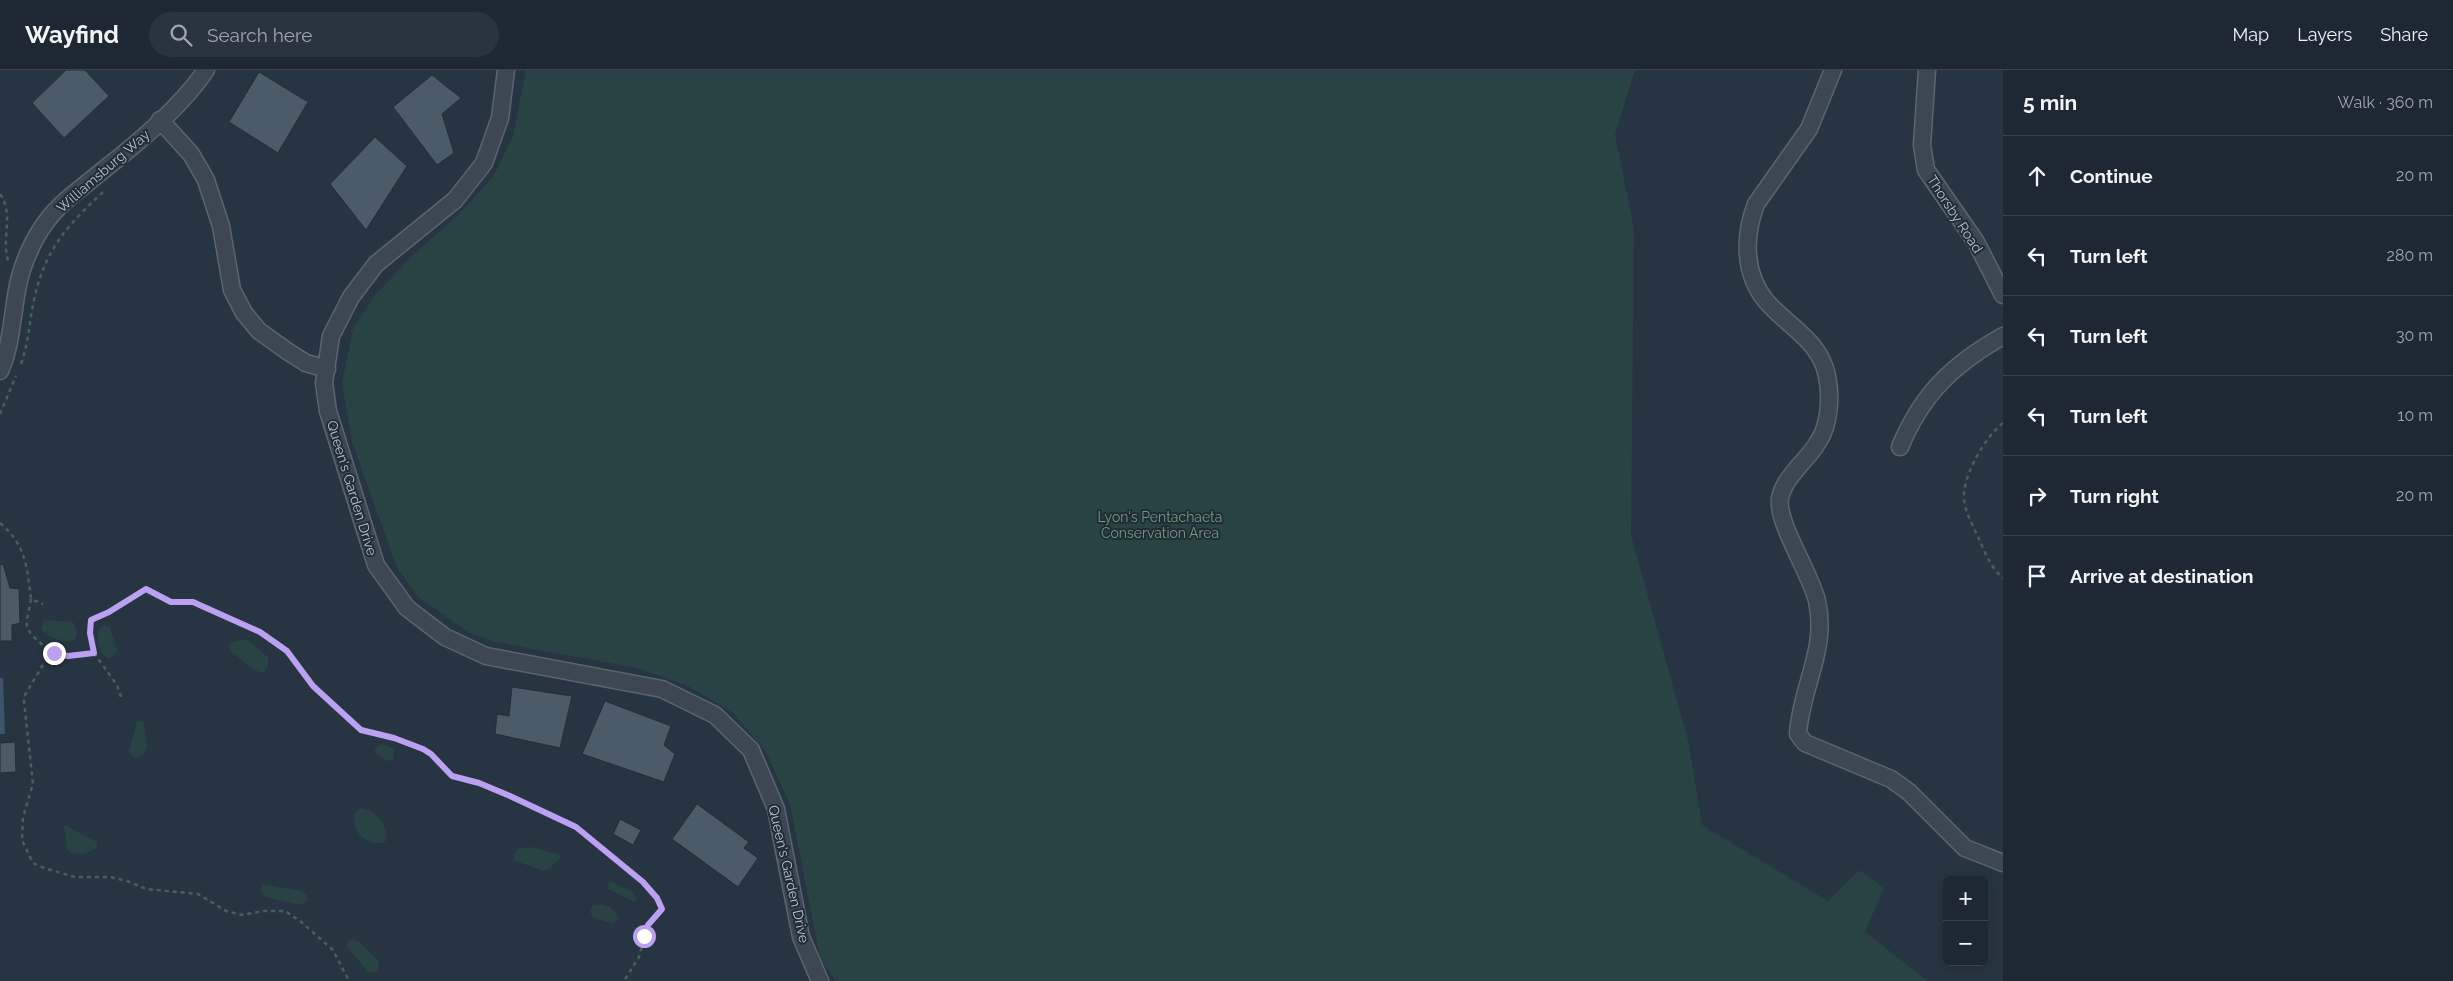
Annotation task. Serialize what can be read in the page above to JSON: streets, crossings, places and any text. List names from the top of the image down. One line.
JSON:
{"streets":{"street":["Williamsburg Way","Thorsby Road","Queen's Garden Drive"]},"parks":["Lyon's Pentachaeta Conservation Area"],"page":{"header":"Wayfind","search":"Search here","nav":["Map","Layers","Share"],"heading":["5 min","Walk · 360 m"],"list":[["Continue","20 m"],["Turn left","280 m"],["Turn left","30 m"],["Turn left","10 m"],["Turn right","20 m"],"Arrive at destination"],"map_buttons":["+","−"]}}
